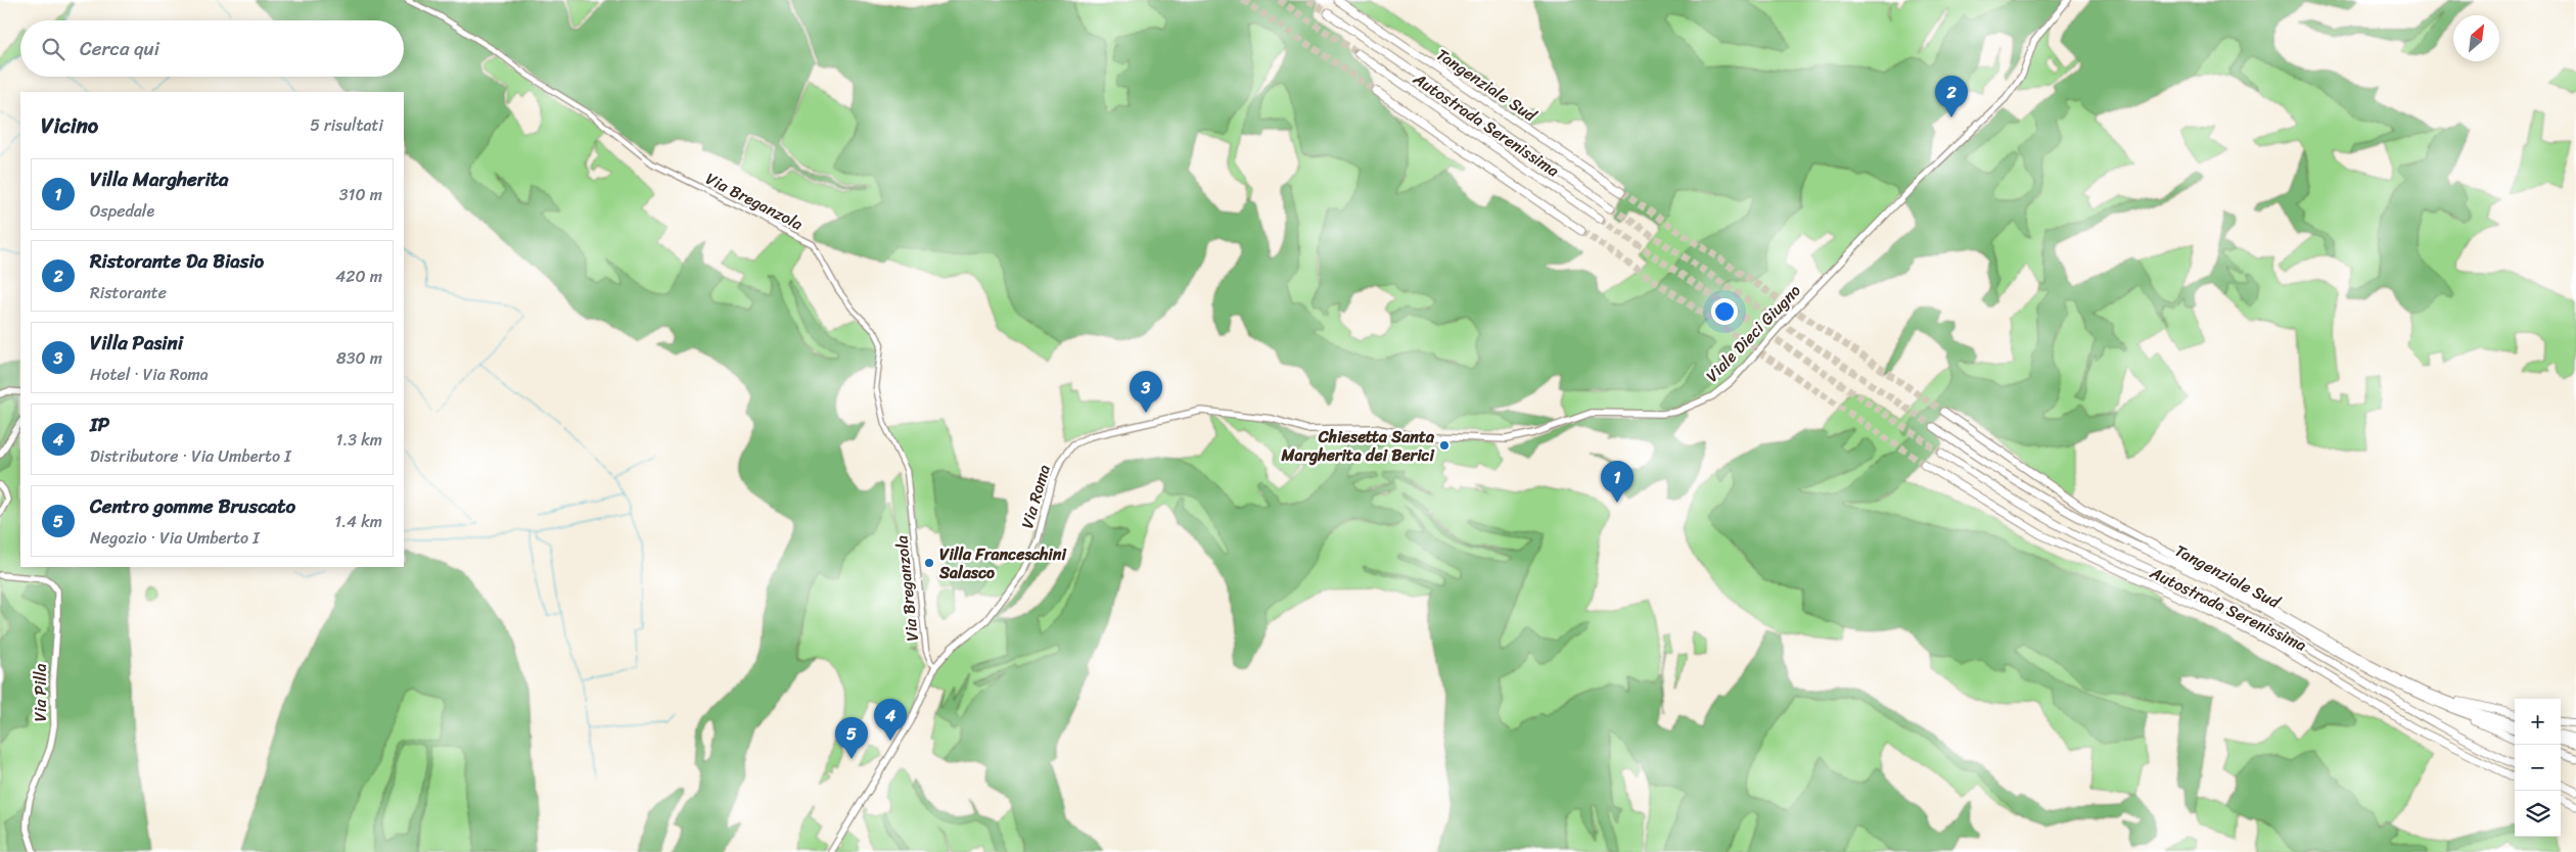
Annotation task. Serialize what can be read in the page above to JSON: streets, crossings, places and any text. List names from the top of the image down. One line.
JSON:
{"streets":{"highway":["Tangenziale Sud","Autostrada Serenissima"],"main road":["Viale Dieci Giugno","Via Roma","Via Pilla"],"street":["Via Breganzola"]},"crossings":[["Via Breganzola","Via Roma"],["Viale Dieci Giugno","Via Roma"]],"places":["Chiesetta Santa Margherita dei Berici","Villa Franceschini Salasco"],"north":"top right","page":{"search":"Cerca qui","pins":["2","3","1","4","5"],"heading":["Vicino","5 risultati"],"list":[{"mark":"1","name":"Villa Margherita","note":"Ospedale","value":"310 m"},{"mark":"2","name":"Ristorante Da Biasio","note":"Ristorante","value":"420 m"},{"mark":"3","name":"Villa Pasini","note":"Hotel · Via Roma","value":"830 m"},{"mark":"4","name":"IP","note":"Distributore · Via Umberto I","value":"1.3 km"},{"mark":"5","name":"Centro gomme Bruscato","note":"Negozio · Via Umberto I","value":"1.4 km"}],"map_buttons":["+","−"]}}
